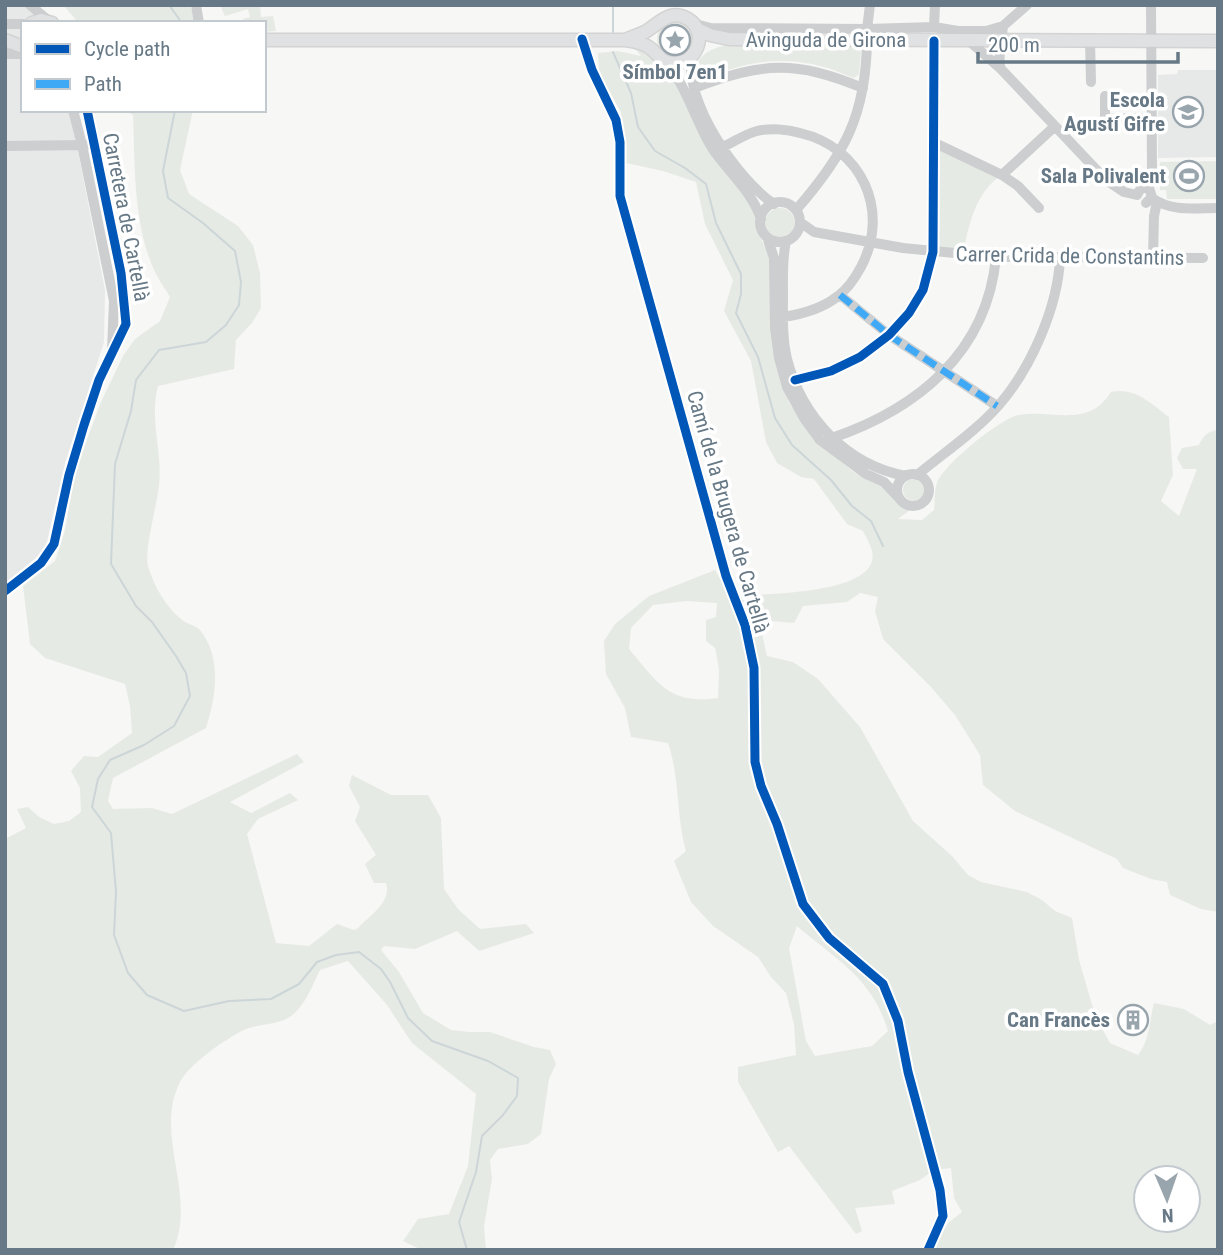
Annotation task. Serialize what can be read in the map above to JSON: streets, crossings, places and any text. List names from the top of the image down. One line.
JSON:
{"streets":{"main road":["Avinguda de Girona"],"street":["Carretera de Cartellà","Carrer Crida de Constantins","Camí de la Brugera de Cartellà"]},"places":{"place":["Símbol 7en1"],"school or university":["Escola Agustí Gifre"],"sports":["Sala Polivalent"],"building":["Can Francès"]},"legend":["Cycle path","Path"],"scale_bar":"200 m","north":"bottom"}
